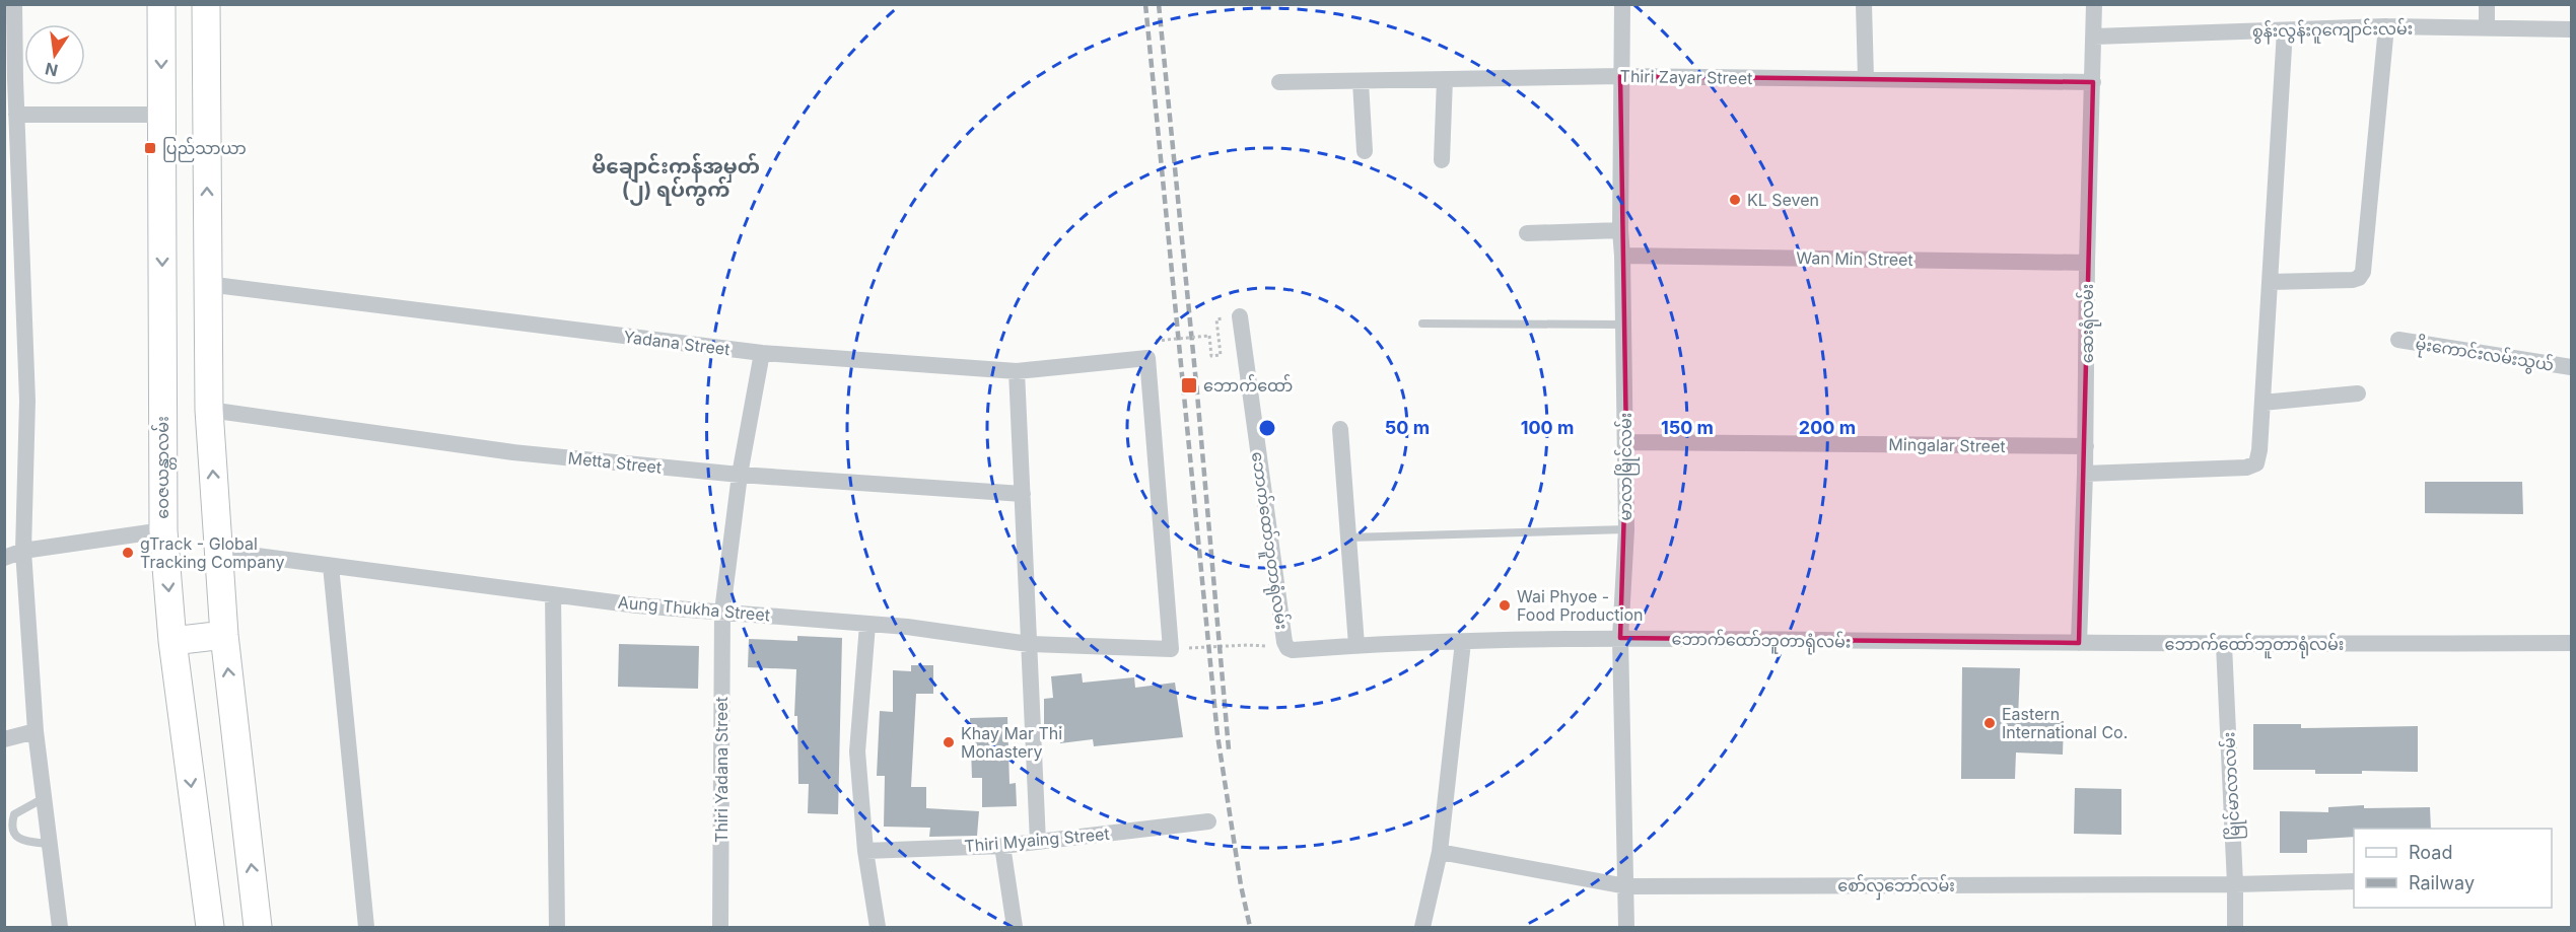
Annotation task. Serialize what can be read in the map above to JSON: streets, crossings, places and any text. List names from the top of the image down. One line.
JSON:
{"streets":{"main road":["ဝေဇယန္တာလမ်း"],"street":["စွန်းလွန်းဂူကျောင်းလမ်း","Thiri Zayar Street","Wan Min Street","ဆေးရုံလမ်း","Yadana Street","မိုးကောင်းလမ်းသွယ်","Mingalar Street","Metta Street","မာလာမြိုင်လမ်း","ဘောက်ထော်ဘူတာရုံလမ်း","Aung Thukha Street","Thiri Yadana Street","မြိုင်မာလာလမ်း","Thiri Myaing Street","စော်လှဘော်လမ်း"]},"crossings":[["စွန်းလွန်းဂူကျောင်းလမ်း","ဆေးရုံလမ်း"],["Thiri Zayar Street","ဆေးရုံလမ်း"],["Thiri Zayar Street","မာလာမြိုင်လမ်း"],["Wan Min Street","ဆေးရုံလမ်း"],["Wan Min Street","မာလာမြိုင်လမ်း"],["ဆေးရုံလမ်း","Mingalar Street"],["ဆေးရုံလမ်း","ဘောက်ထော်ဘူတာရုံလမ်း"],["Yadana Street","Aung Thukha Street"],["Yadana Street","Thiri Yadana Street"],["Mingalar Street","မာလာမြိုင်လမ်း"],["Metta Street","Thiri Yadana Street"],["မာလာမြိုင်လမ်း","ဘောက်ထော်ဘူတာရုံလမ်း"],["မာလာမြိုင်လမ်း","စော်လှဘော်လမ်း"],["ဘောက်ထော်ဘူတာရုံလမ်း","မြိုင်မာလာလမ်း"],["Aung Thukha Street","Thiri Yadana Street"],["မြိုင်မာလာလမ်း","စော်လှဘော်လမ်း"]],"districts":["မိချောင်းကန်အမှတ် (၂) ရပ်ကွက်"],"places":{"transit":["ပြည်သာယာ","ဘောက်ထော်"],"other":["KL Seven","gTrack - Global Tracking Company","Wai Phyoe - Food Production","Eastern International Co.","Khay Mar Thi Monastery"]},"legend":["Road","Railway"],"north":"bottom","rings":["50 m","100 m","150 m","200 m"]}
